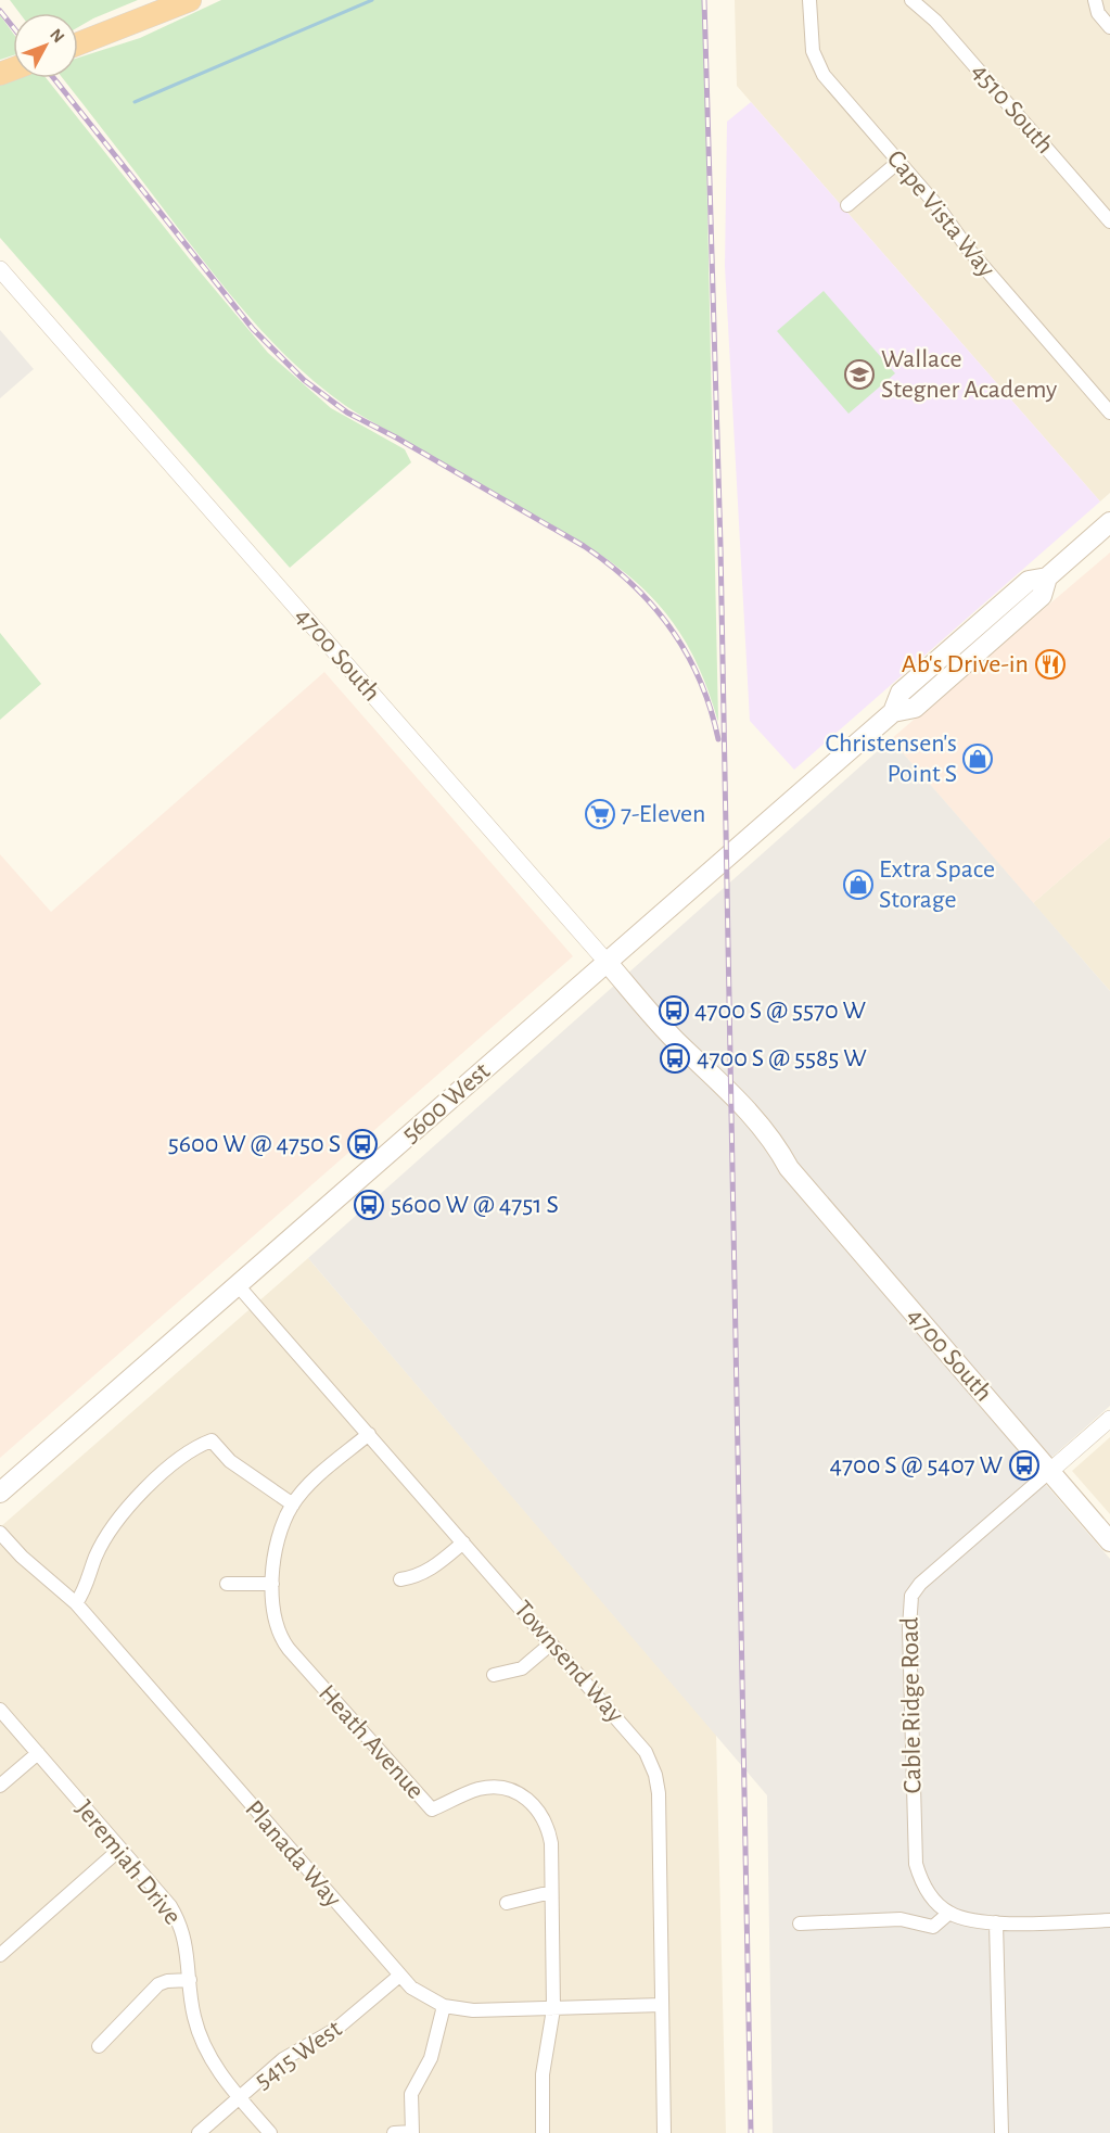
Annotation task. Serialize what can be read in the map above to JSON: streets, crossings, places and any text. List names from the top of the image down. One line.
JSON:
{"streets":{"main road":["4700 South","5600 West"],"street":["4510 South","Cape Vista Way","Townsend Way","Cable Ridge Road","Heath Avenue","Planada Way","Jeremiah Drive","5415 West"]},"crossings":[["4700 South","5600 West"],["4700 South","Cable Ridge Road"],["5600 West","Townsend Way"],["Townsend Way","Heath Avenue"],["Townsend Way","Planada Way"],["Heath Avenue","Planada Way"],["Planada Way","5415 West"],["Jeremiah Drive","5415 West"]],"places":{"school or university":["Wallace Stegner Academy"],"restaurant":["Ab's Drive-in"],"shop":["Christensen's Point S","Extra Space Storage"],"supermarket":["7-Eleven"],"bus stop":["4700 S @ 5570 W","4700 S @ 5585 W","5600 W @ 4750 S","5600 W @ 4751 S","4700 S @ 5407 W"]},"north":"top right"}
